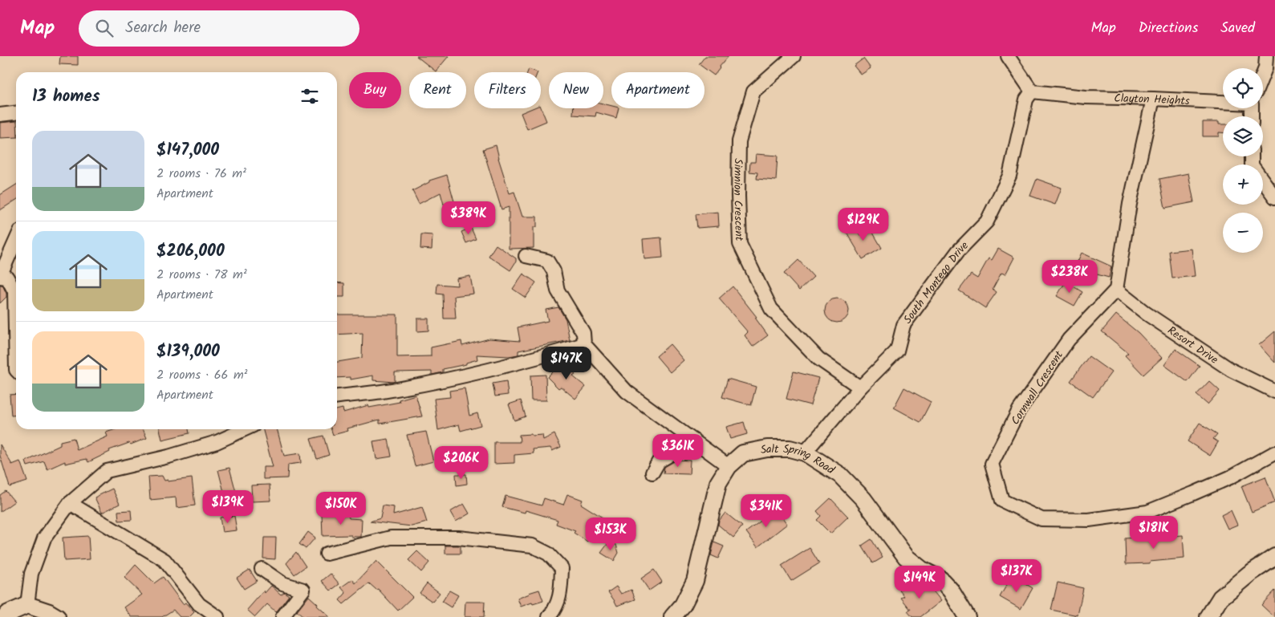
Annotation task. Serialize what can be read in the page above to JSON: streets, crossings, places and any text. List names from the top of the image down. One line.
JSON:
{"streets":{"street":["Clayton Heights","Simnion Crescent","South Montego Drive","Resort Drive","Cornwall Crescent","Salt Spring Road"]},"crossings":[["Clayton Heights","South Montego Drive"],["Simnion Crescent","South Montego Drive"],["South Montego Drive","Salt Spring Road"],["Resort Drive","Cornwall Crescent"]],"page":{"header":"Map","search":"Search here","nav":["Map","Directions","Saved"],"map_buttons":["+","−"],"chip":["Buy","Rent","Filters","New","Apartment"],"heading":"13 homes","list":[{"name":"$147,000","note":"2 rooms · 76 m² · Apartment"},{"name":"$206,000","note":"2 rooms · 78 m² · Apartment"},{"name":"$139,000","note":"2 rooms · 66 m² · Apartment"}],"price":["$389K","$129K","$238K","$147K","$361K","$206K","$139K","$150K","$341K","$181K","$153K","$137K","$149K"]}}
